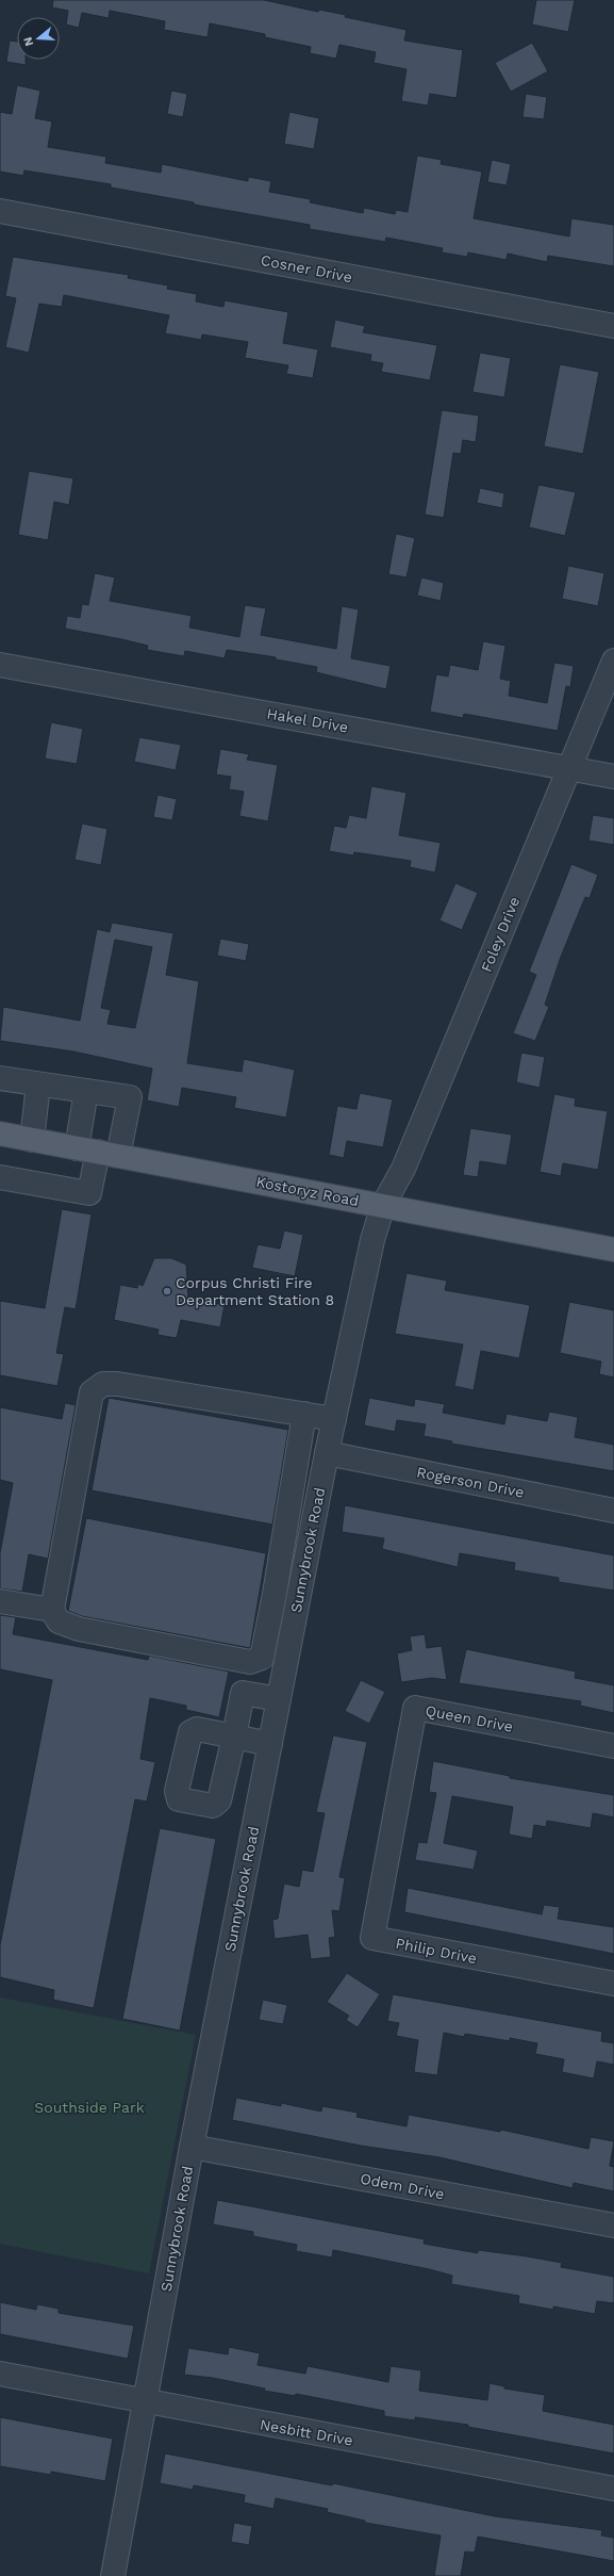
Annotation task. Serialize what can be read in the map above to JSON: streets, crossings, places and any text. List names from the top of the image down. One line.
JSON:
{"streets":{"main road":["Kostoryz Road"],"street":["Cosner Drive","Hakel Drive","Foley Drive","Rogerson Drive","Sunnybrook Road","Queen Drive","Philip Drive","Odem Drive","Nesbitt Drive"]},"crossings":[["Hakel Drive","Foley Drive"],["Foley Drive","Kostoryz Road"],["Foley Drive","Sunnybrook Road"],["Kostoryz Road","Sunnybrook Road"],["Rogerson Drive","Sunnybrook Road"],["Sunnybrook Road","Odem Drive"],["Sunnybrook Road","Nesbitt Drive"],["Queen Drive","Philip Drive"]],"parks":["Southside Park"],"places":["Corpus Christi Fire Department Station 8"],"north":"left"}
